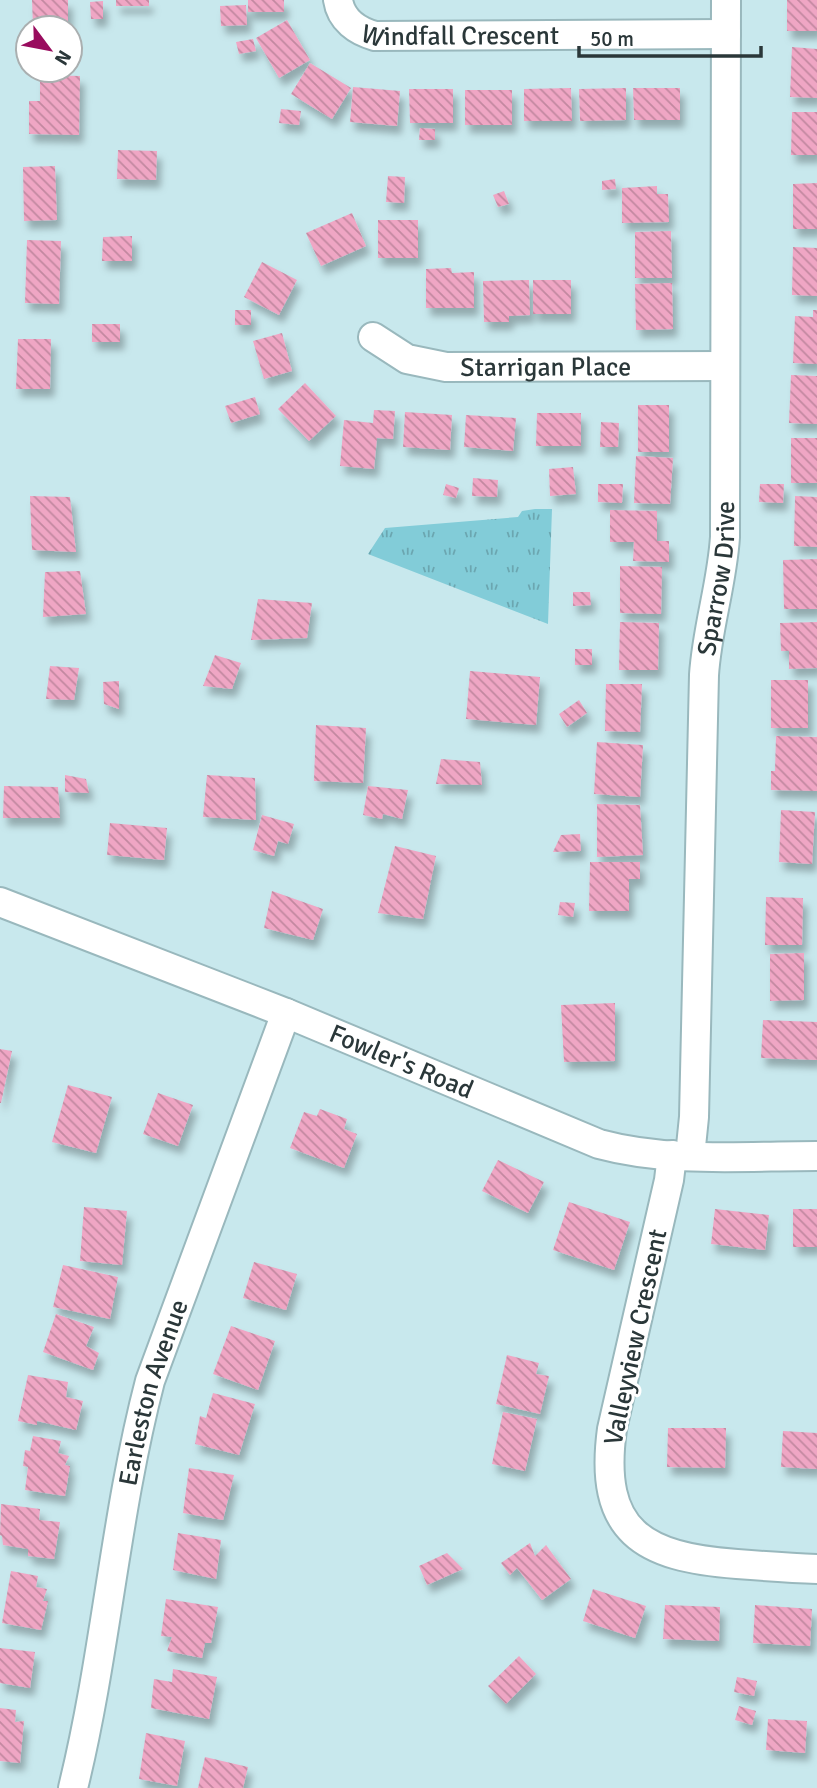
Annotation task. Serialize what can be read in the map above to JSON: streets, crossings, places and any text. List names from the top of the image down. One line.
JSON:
{"streets":{"street":["Windfall Crescent","Starrigan Place","Sparrow Drive","Fowler's Road","Valleyview Crescent","Earleston Avenue"]},"crossings":[["Windfall Crescent","Sparrow Drive"],["Starrigan Place","Sparrow Drive"],["Sparrow Drive","Fowler's Road"],["Sparrow Drive","Valleyview Crescent"],["Fowler's Road","Valleyview Crescent"],["Fowler's Road","Earleston Avenue"]],"scale_bar":"50 m","north":"bottom right"}
